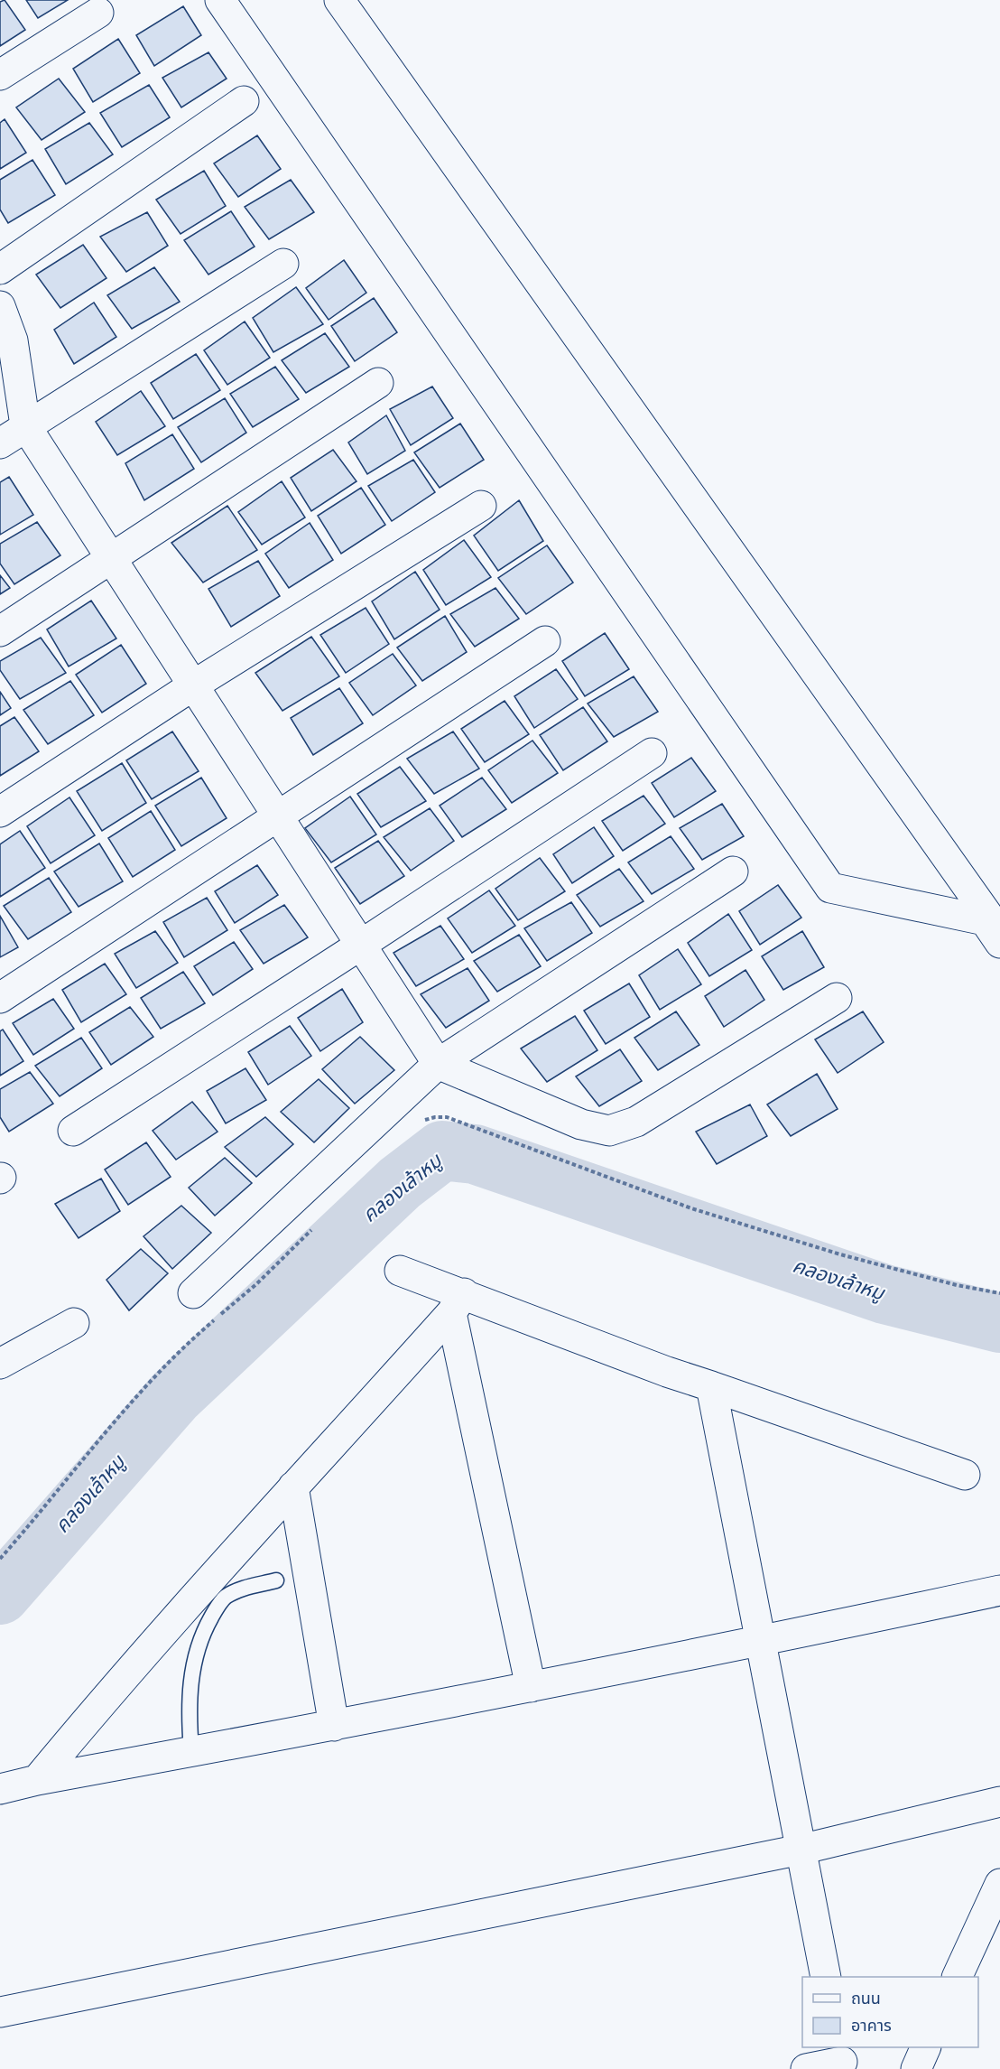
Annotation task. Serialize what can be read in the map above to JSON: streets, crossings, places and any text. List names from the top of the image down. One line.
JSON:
{"water":["คลองเล้าหมู"],"legend":["ถนน","อาคาร"]}
